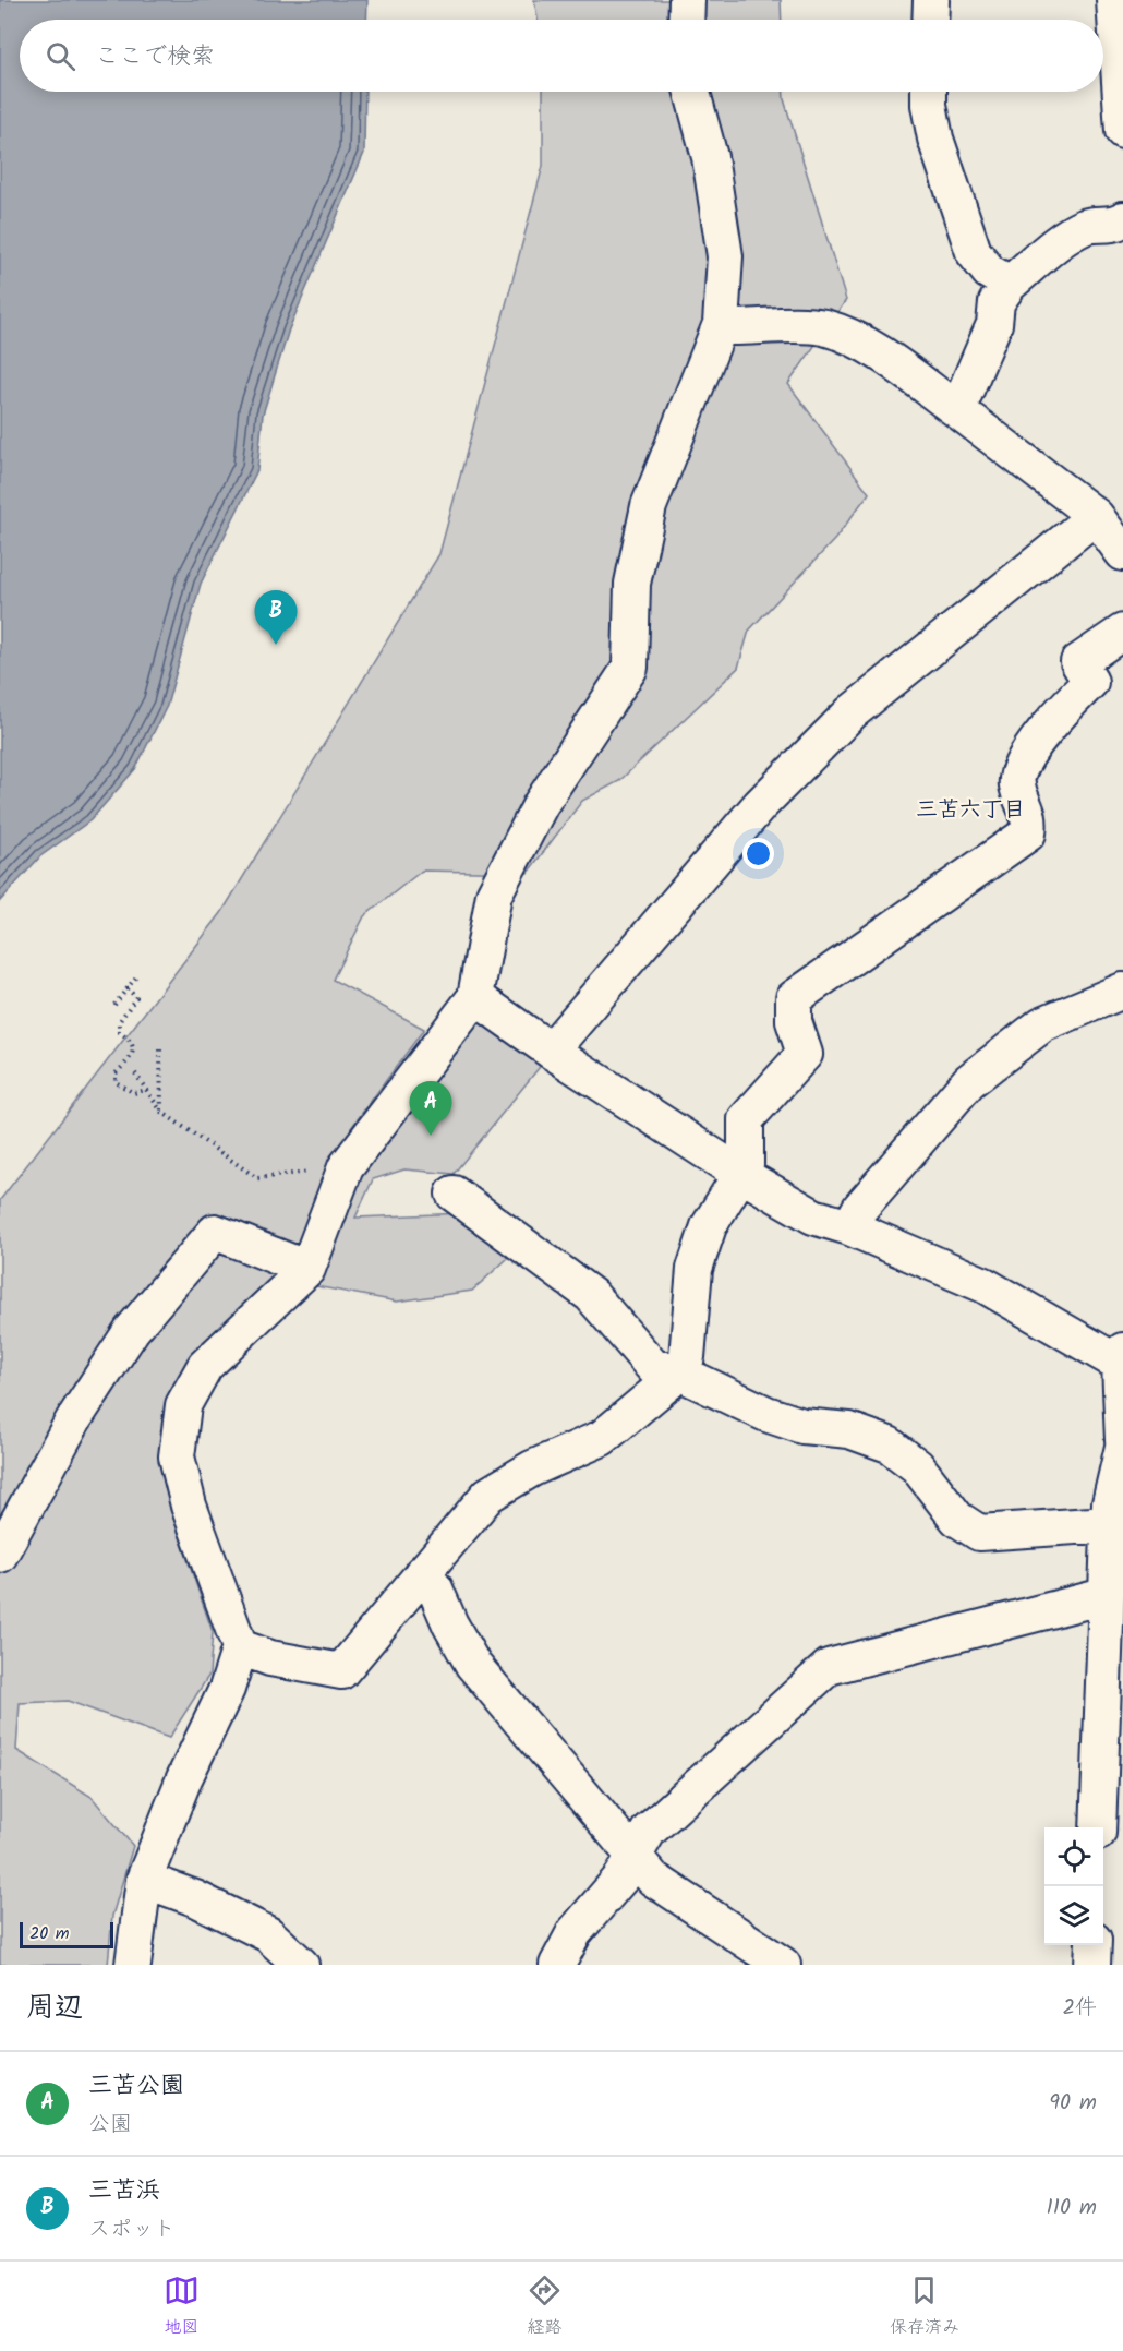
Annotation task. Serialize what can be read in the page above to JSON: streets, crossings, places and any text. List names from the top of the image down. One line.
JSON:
{"districts":["三苫六丁目"],"scale_bar":"20 m","page":{"search":"ここで検索","pins":["B","A"],"scale":"20 m","heading":["周辺","2件"],"list":[{"mark":"A","name":"三苫公園","note":"公園","value":"90 m"},{"mark":"B","name":"三苫浜","note":"スポット","value":"110 m"}],"nav":["地図","経路","保存済み"]}}
